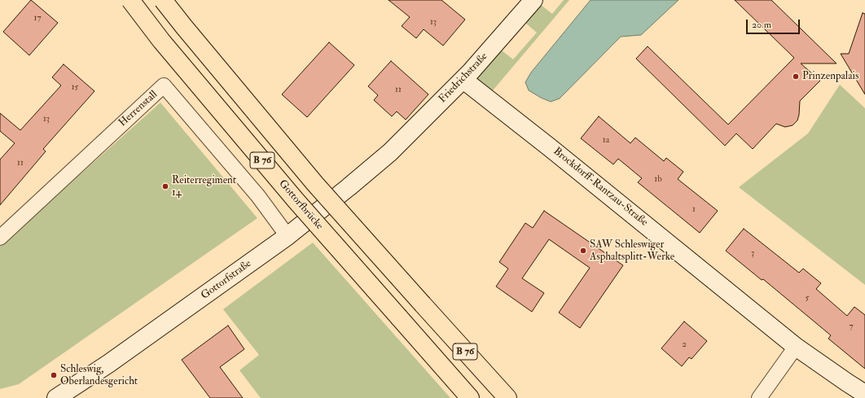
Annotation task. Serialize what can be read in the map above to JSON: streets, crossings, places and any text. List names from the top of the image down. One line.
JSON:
{"streets":{"highway":["B 76","Gottorfbrücke"],"street":["Friedrichstraße","Herrenstall","Brockdorff-Rantzau-Straße","Gottorfstraße"]},"crossings":[["Friedrichstraße","Brockdorff-Rantzau-Straße"],["Friedrichstraße","Gottorfstraße"],["Herrenstall","Gottorfstraße"],["B 76","Gottorfbrücke"]],"places":["Prinzenpalais","Reiterregiment 14","SAW Schleswiger Asphaltsplitt-Werke","Schleswig, Oberlandesgericht"],"house_numbers":["17","13","15","11","13","1a","11","1b","1","3","5","7","2"],"scale_bar":"20 m"}
